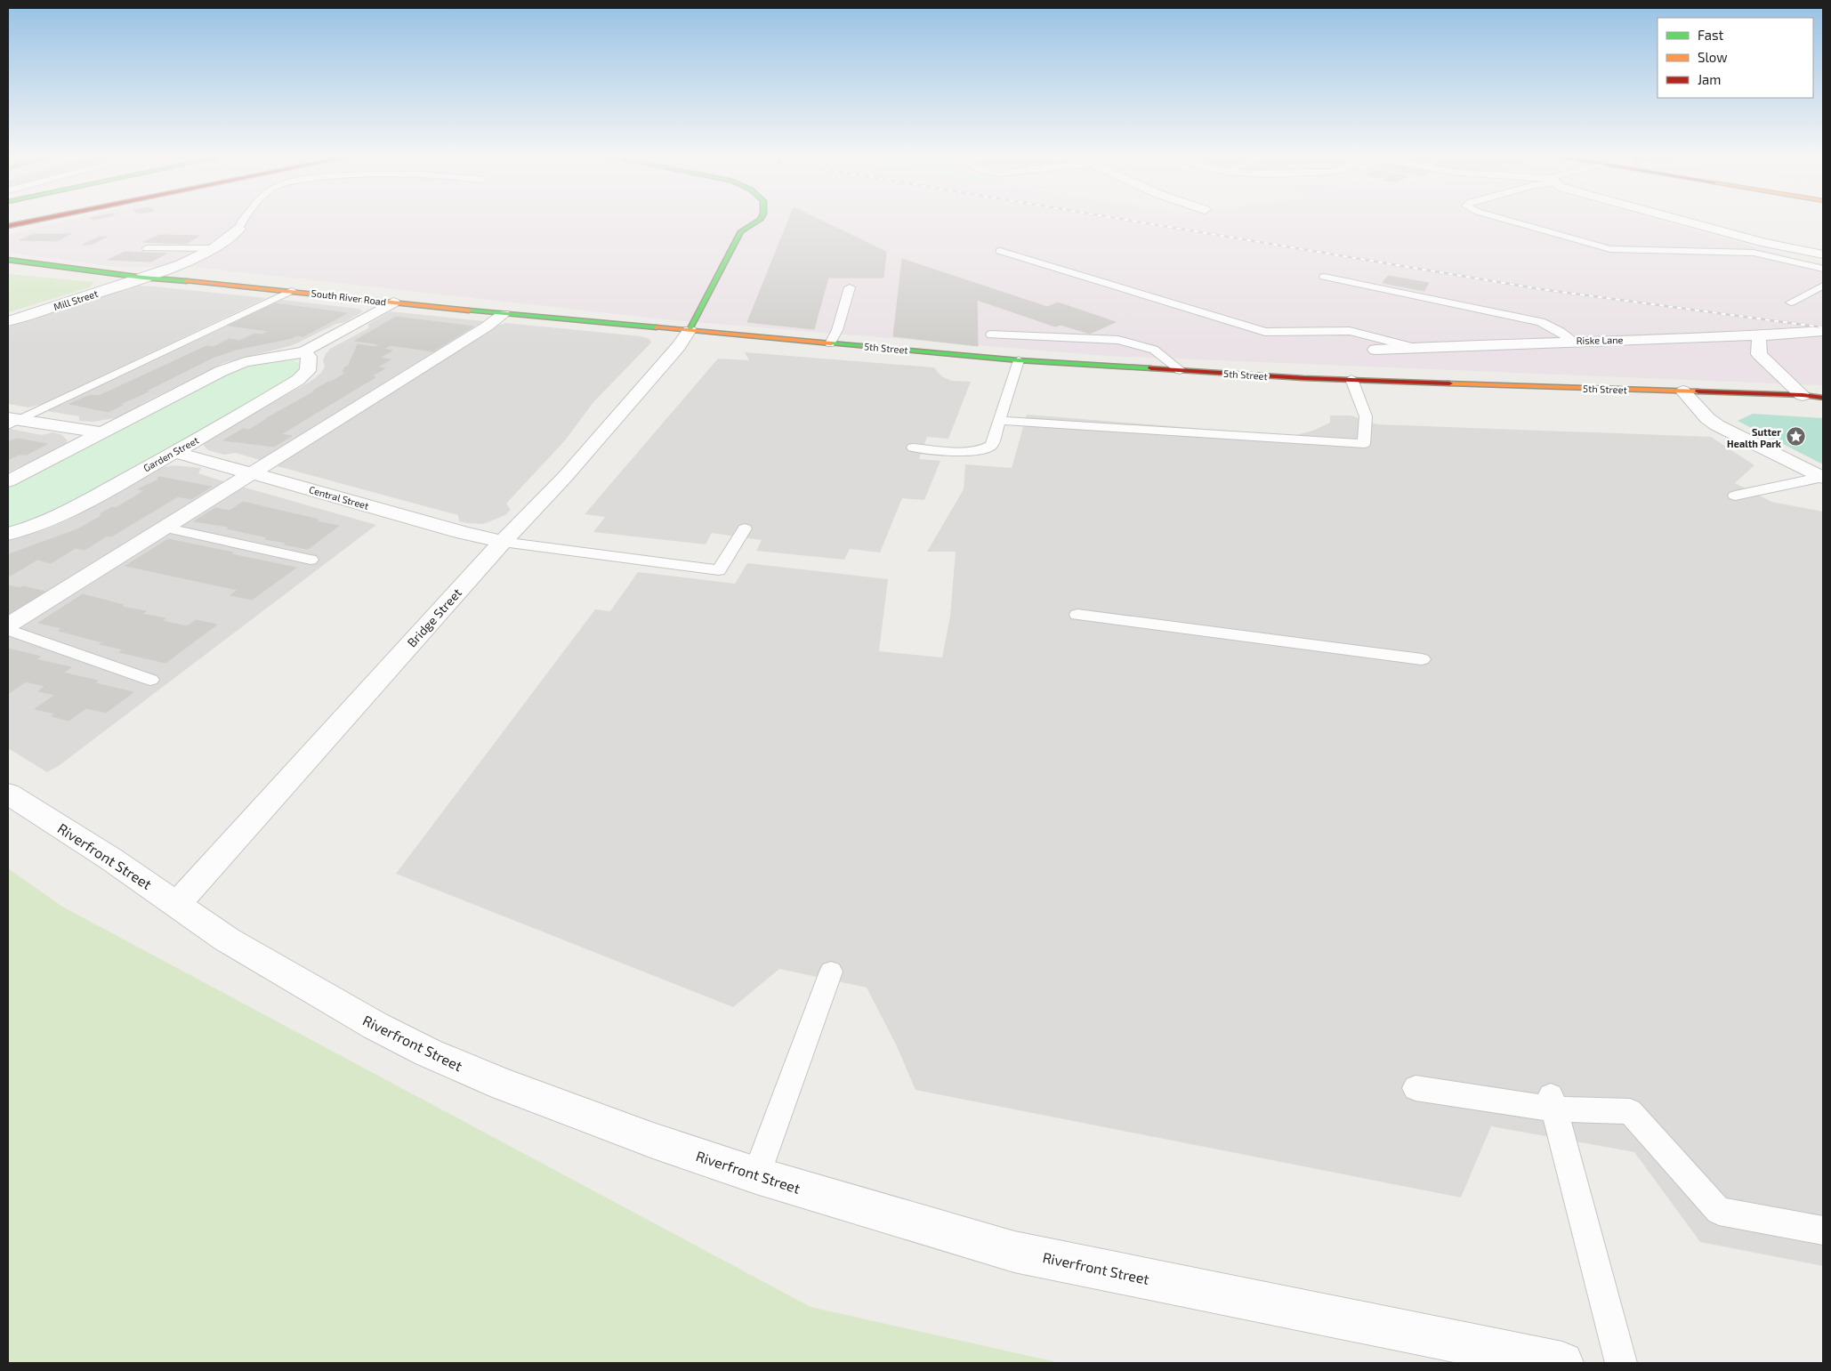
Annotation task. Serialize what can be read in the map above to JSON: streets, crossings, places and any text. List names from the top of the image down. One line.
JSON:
{"streets":{"main road":["South River Road","5th Street"],"street":["Mill Street","Riske Lane","Garden Street","Central Street","Bridge Street","Riverfront Street"]},"crossings":[["South River Road","Mill Street"],["South River Road","5th Street"],["South River Road","Bridge Street"],["5th Street","Bridge Street"],["Garden Street","Central Street"],["Central Street","Bridge Street"],["Bridge Street","Riverfront Street"]],"places":{"place":["Sutter Health Park"]},"legend":["Fast","Slow","Jam"]}
